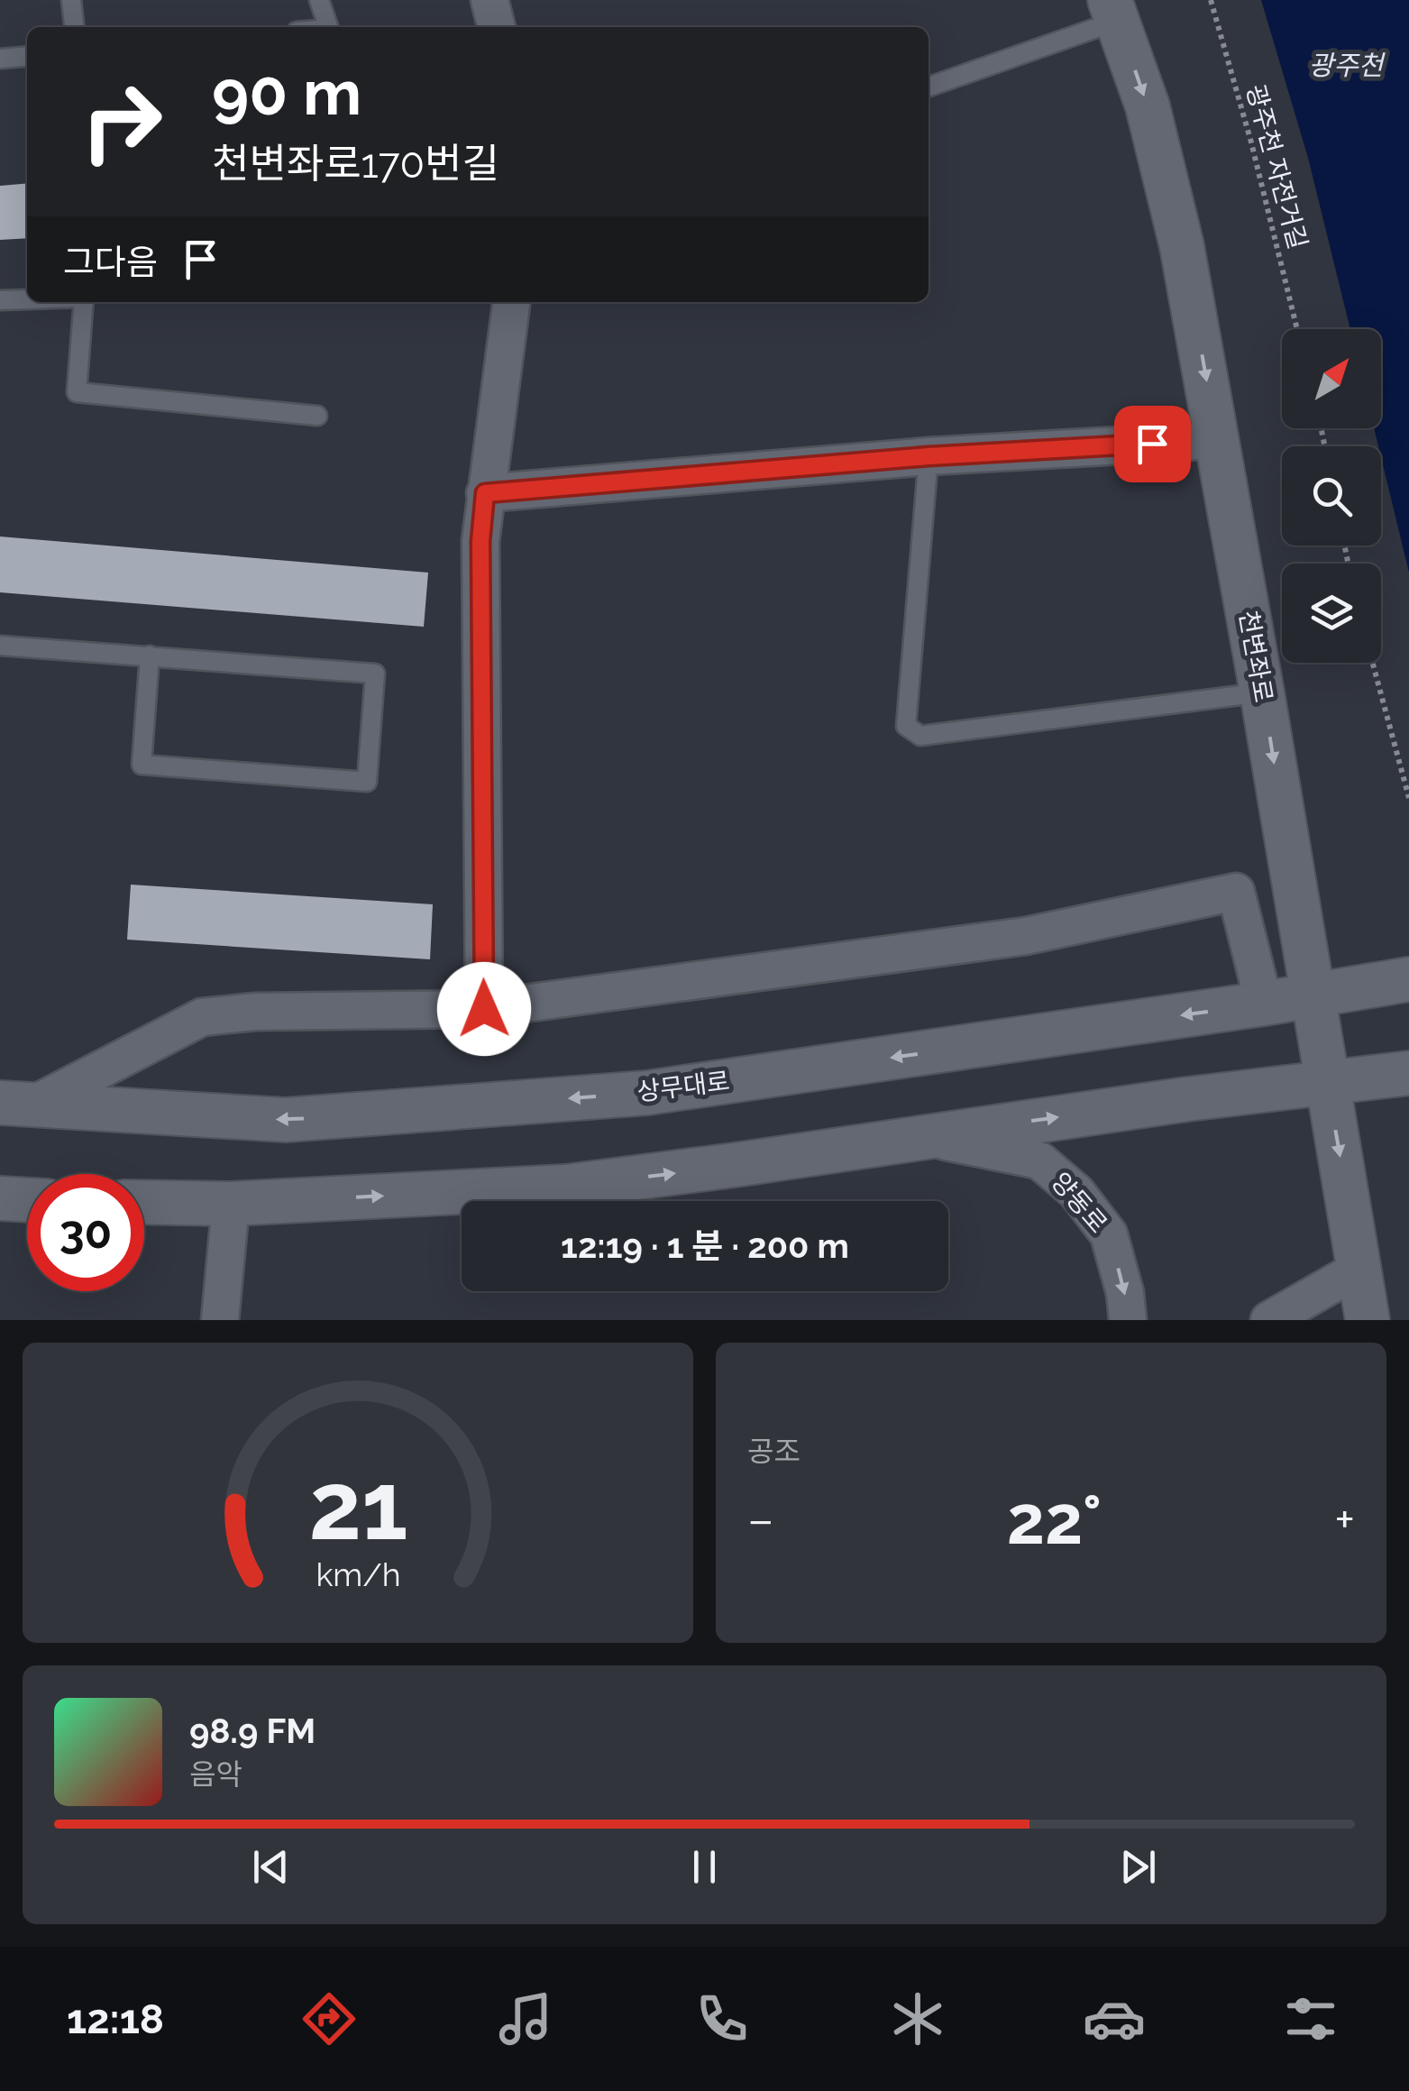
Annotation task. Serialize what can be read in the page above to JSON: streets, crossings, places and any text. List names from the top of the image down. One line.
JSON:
{"streets":{"street":["천변좌로","상무대로","양동로"],"path":["광주천 자전거길"]},"crossings":[["천변좌로","상무대로"]],"one_way":["천변좌로","양동로"],"water":["광주천"],"north":"top right","page":{"turn":["90 m","천변좌로170번길"],"then":"그다음","limit":"30","trip":"12:19 · 1 분 · 200 m","tile":"공조","heat":["−","22°","+"],"song":["98.9 FM","음악"],"tabs":"12:18","gauge":["21","km/h"]}}
